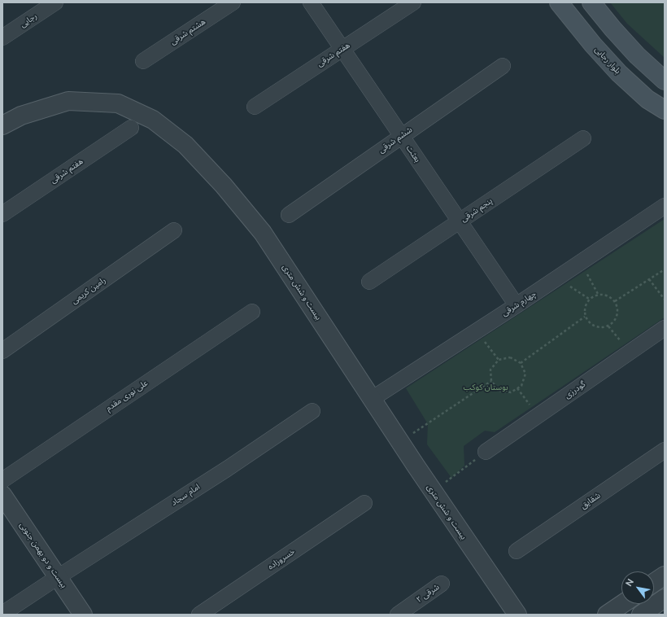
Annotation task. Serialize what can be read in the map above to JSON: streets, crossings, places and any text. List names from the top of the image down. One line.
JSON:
{"streets":{"main road":["بلوار رجایی"],"street":["رجایی","هشتم شرقی","هفتم شرقی","ششم شرقی","بعثت","پنجم شرقی","رامین کریمی","بیست و شش متری","چهارم شرقی","گودرزی","علی نوری مقدم","امام سجاد","شقایق","بیست و دو بهمن جنوبی","خسروزاده","۲ شرقی"]},"crossings":[["هفتم شرقی","بعثت"],["ششم شرقی","بعثت"],["بعثت","پنجم شرقی"],["بعثت","چهارم شرقی"],["بیست و شش متری","چهارم شرقی"],["امام سجاد","بیست و دو بهمن جنوبی"]],"parks":["بوستان کوکب"],"north":"top left"}
